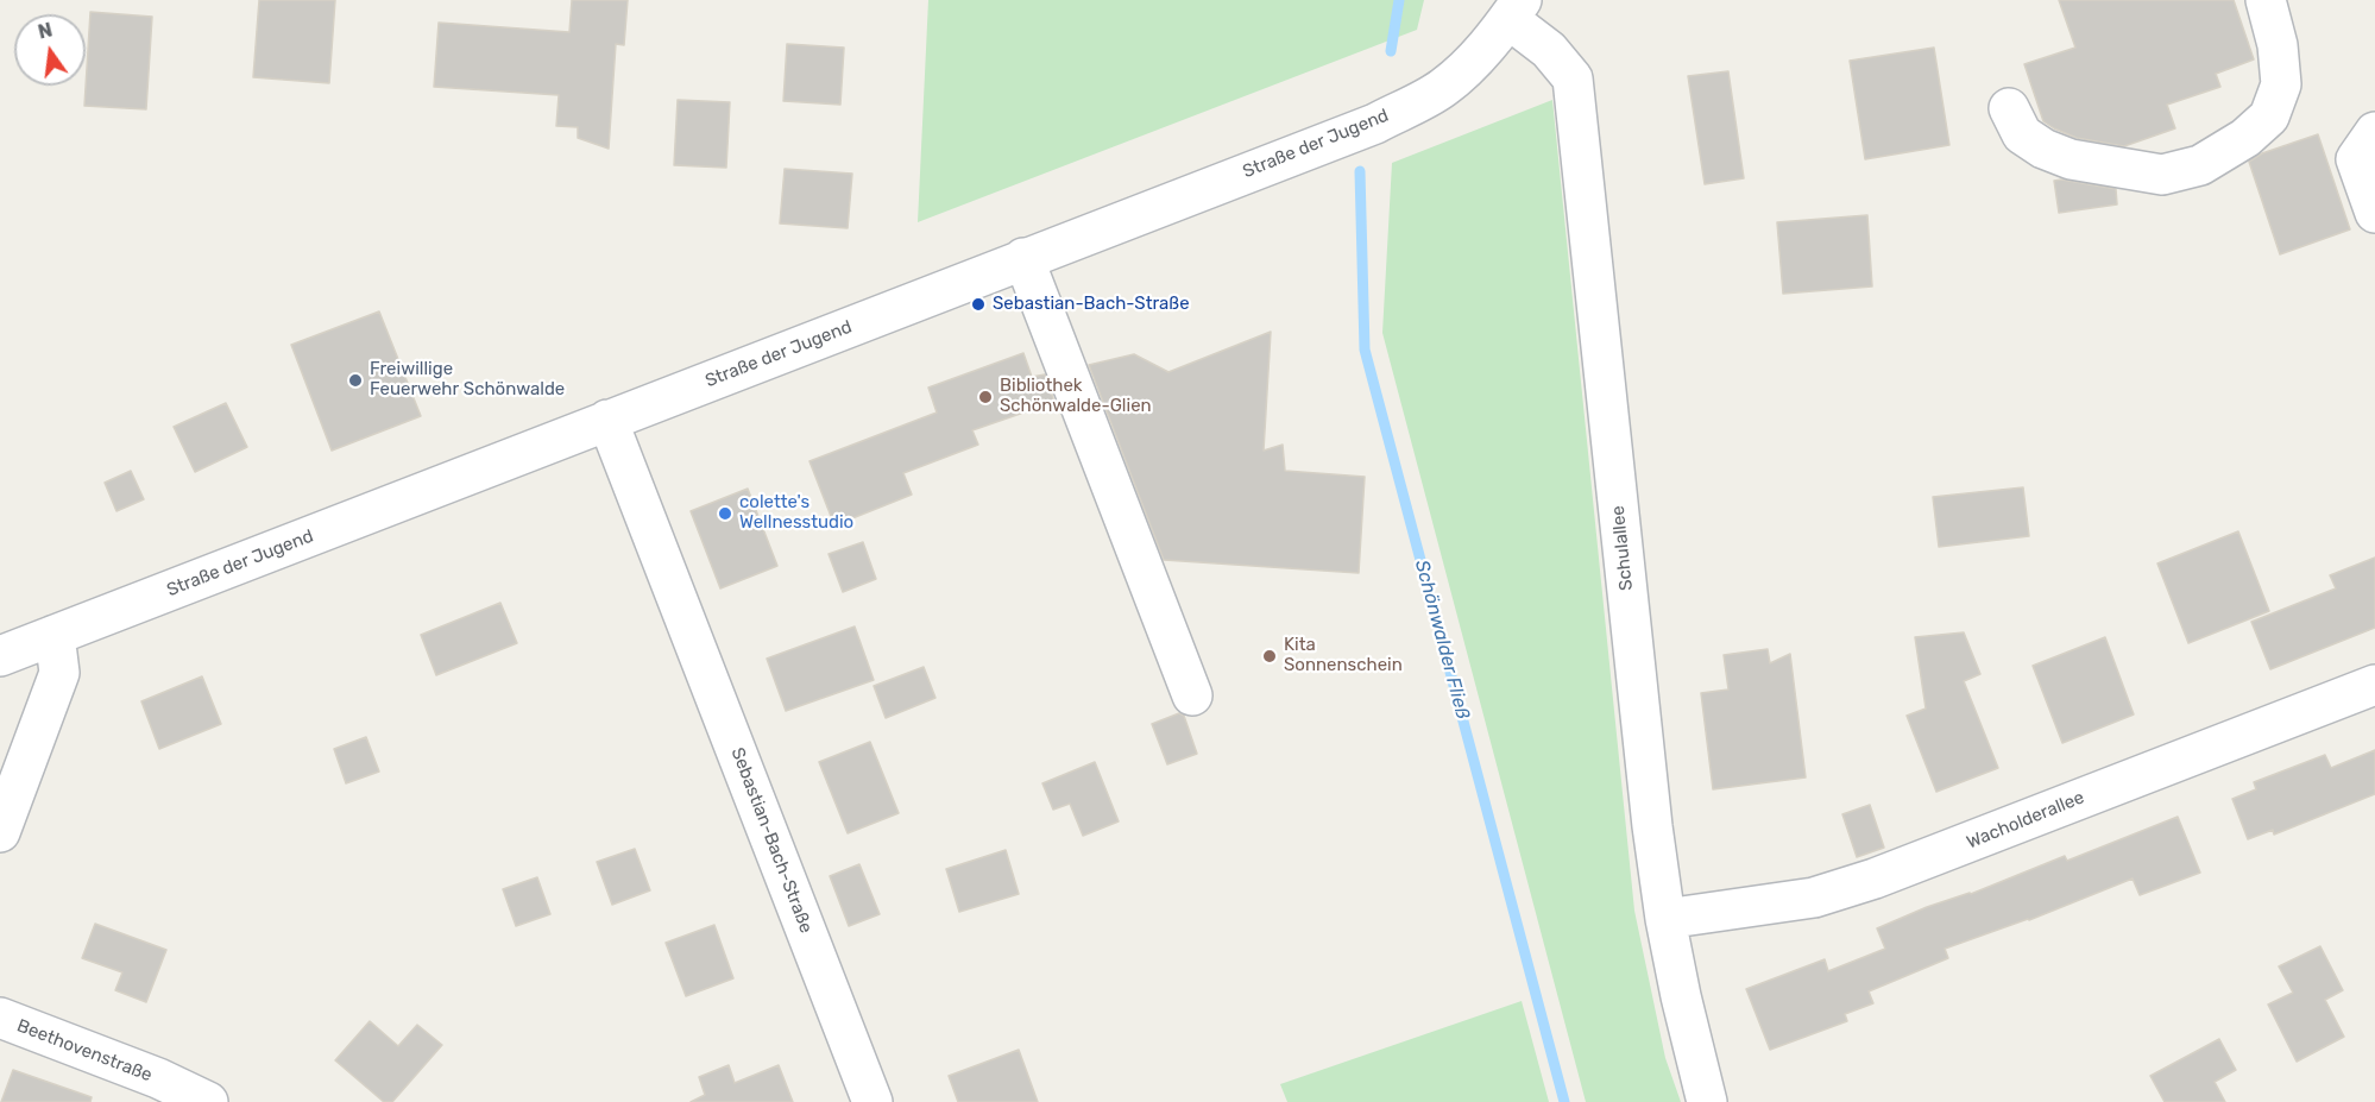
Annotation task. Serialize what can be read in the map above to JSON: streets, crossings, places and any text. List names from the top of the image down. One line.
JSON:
{"streets":{"street":["Straße der Jugend","Schulallee","Wacholderallee","Sebastian-Bach-Straße","Beethovenstraße"]},"crossings":[["Straße der Jugend","Schulallee"],["Straße der Jugend","Sebastian-Bach-Straße"],["Schulallee","Wacholderallee"]],"water":["Schönwalder Fließ"],"places":["Sebastian-Bach-Straße","Freiwillige Feuerwehr Schönwalde","Bibliothek Schönwalde-Glien","colette's Wellnesstudio","Kita Sonnenschein"],"north":"top"}
